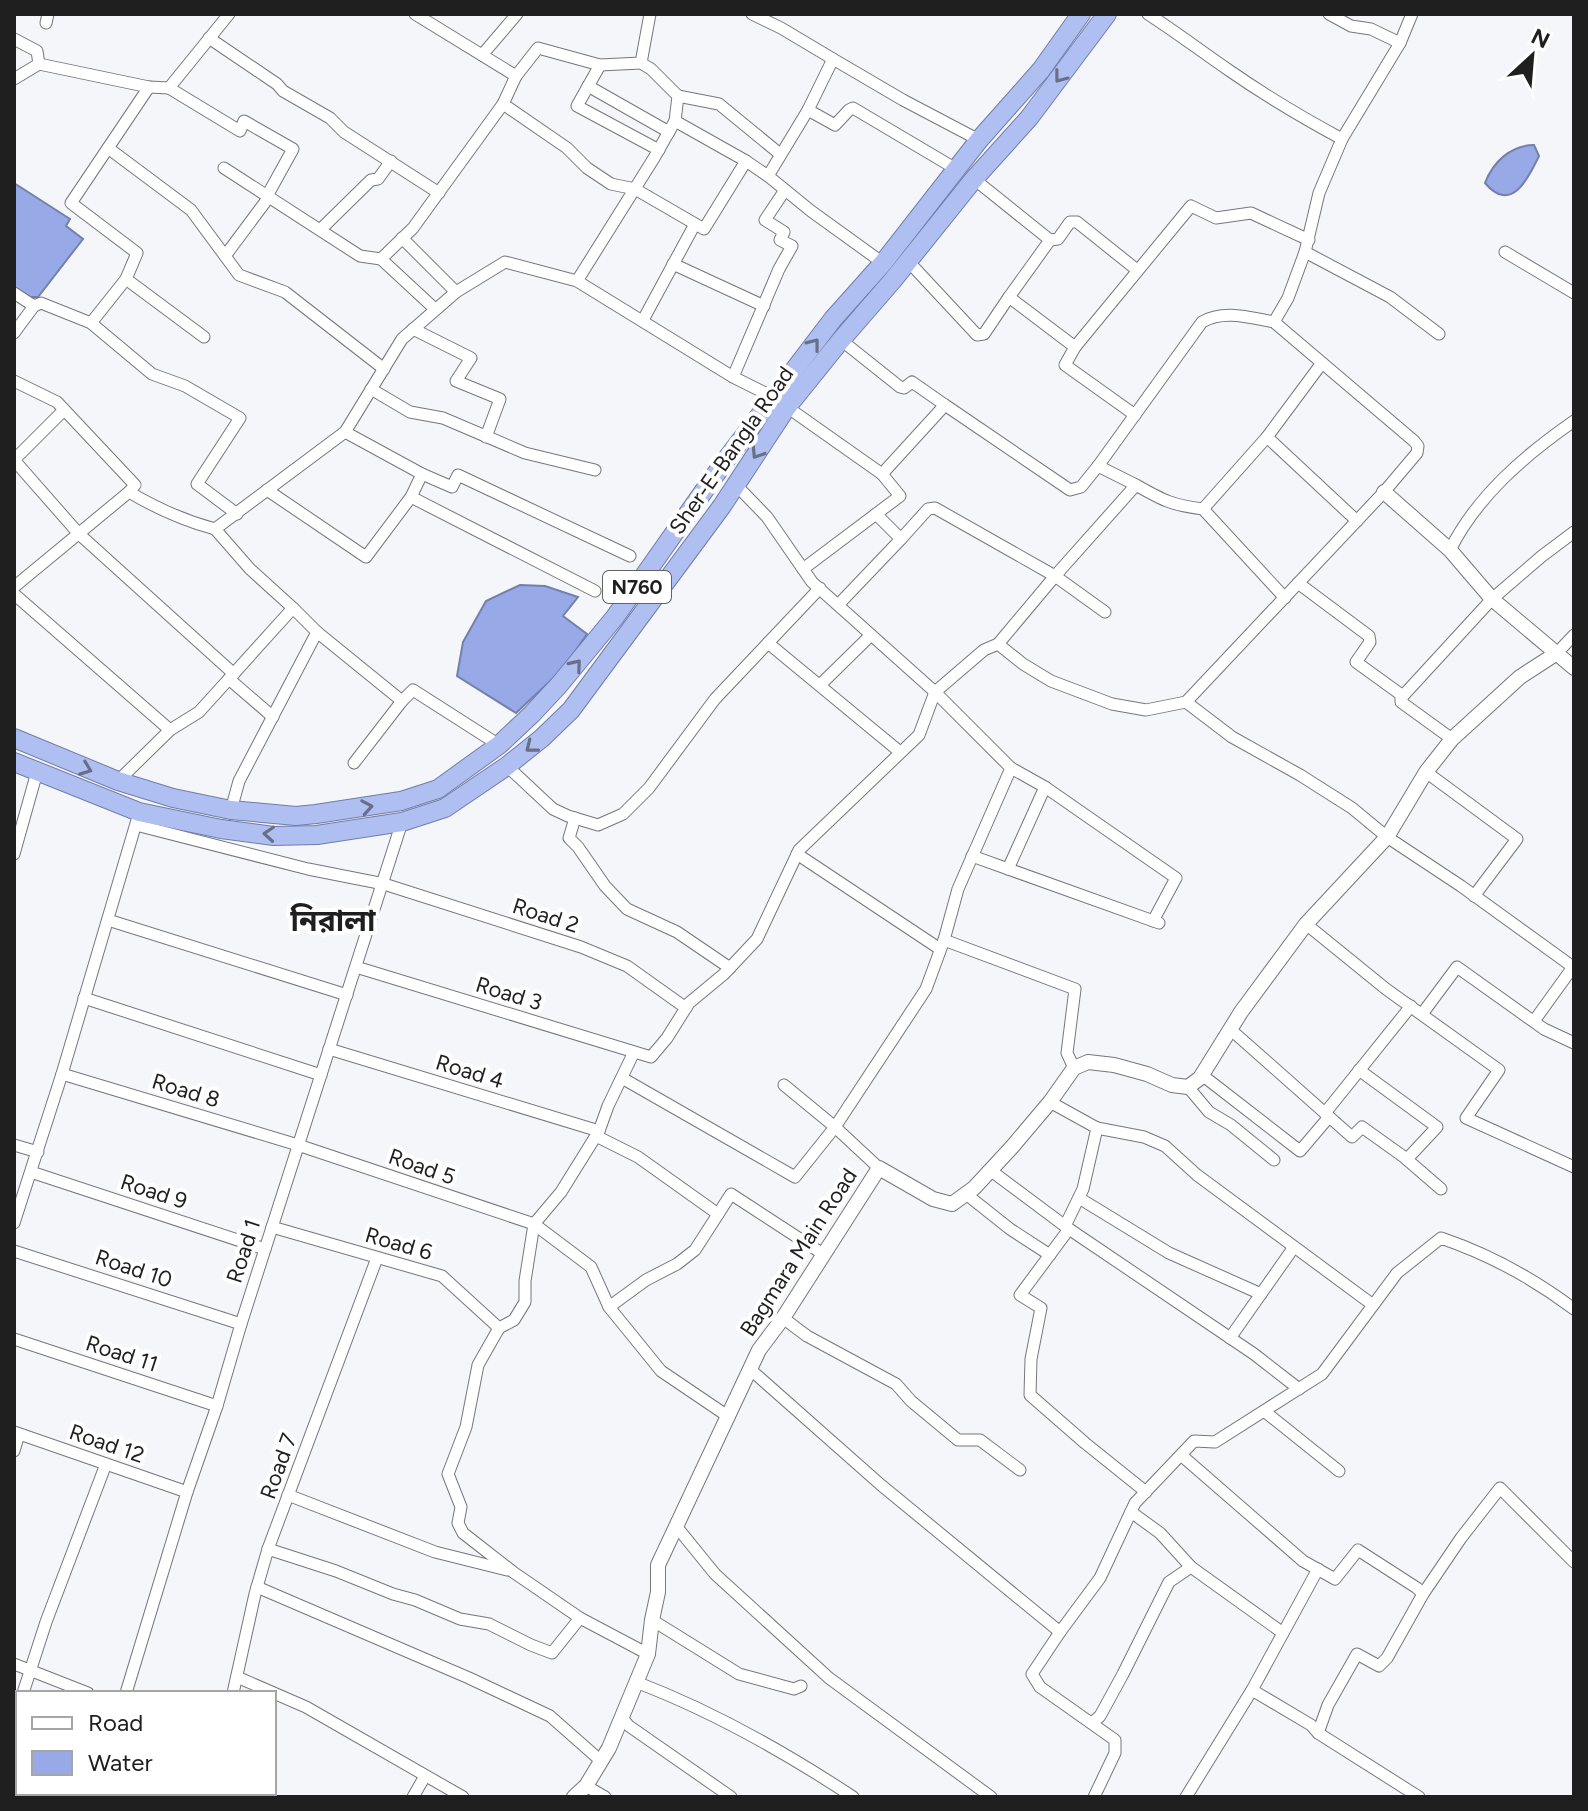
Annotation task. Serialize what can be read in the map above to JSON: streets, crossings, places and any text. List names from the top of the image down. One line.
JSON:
{"streets":{"highway":["Sher-E-Bangla Road","N760"],"street":["Road 2","Road 3","Road 4","Road 8","Road 5","Road 9","Road 6","Road 1","Bagmara Main Road","Road 10","Road 11","Road 12","Road 7"]},"crossings":[["Sher-E-Bangla Road","Road 2"],["Sher-E-Bangla Road","Road 1"],["Road 2","Road 3"],["Road 2","Road 1"],["Road 3","Road 1"],["Road 4","Road 1"],["Road 8","Road 5"],["Road 8","Road 1"],["Road 5","Road 1"],["Road 5","Bagmara Main Road"],["Road 9","Road 1"],["Road 6","Road 1"],["Road 6","Road 7"],["Road 1","Road 10"],["Road 1","Road 11"],["Road 1","Road 12"]],"districts":["নিরালা"],"legend":["Road","Water"],"north":"top right"}
